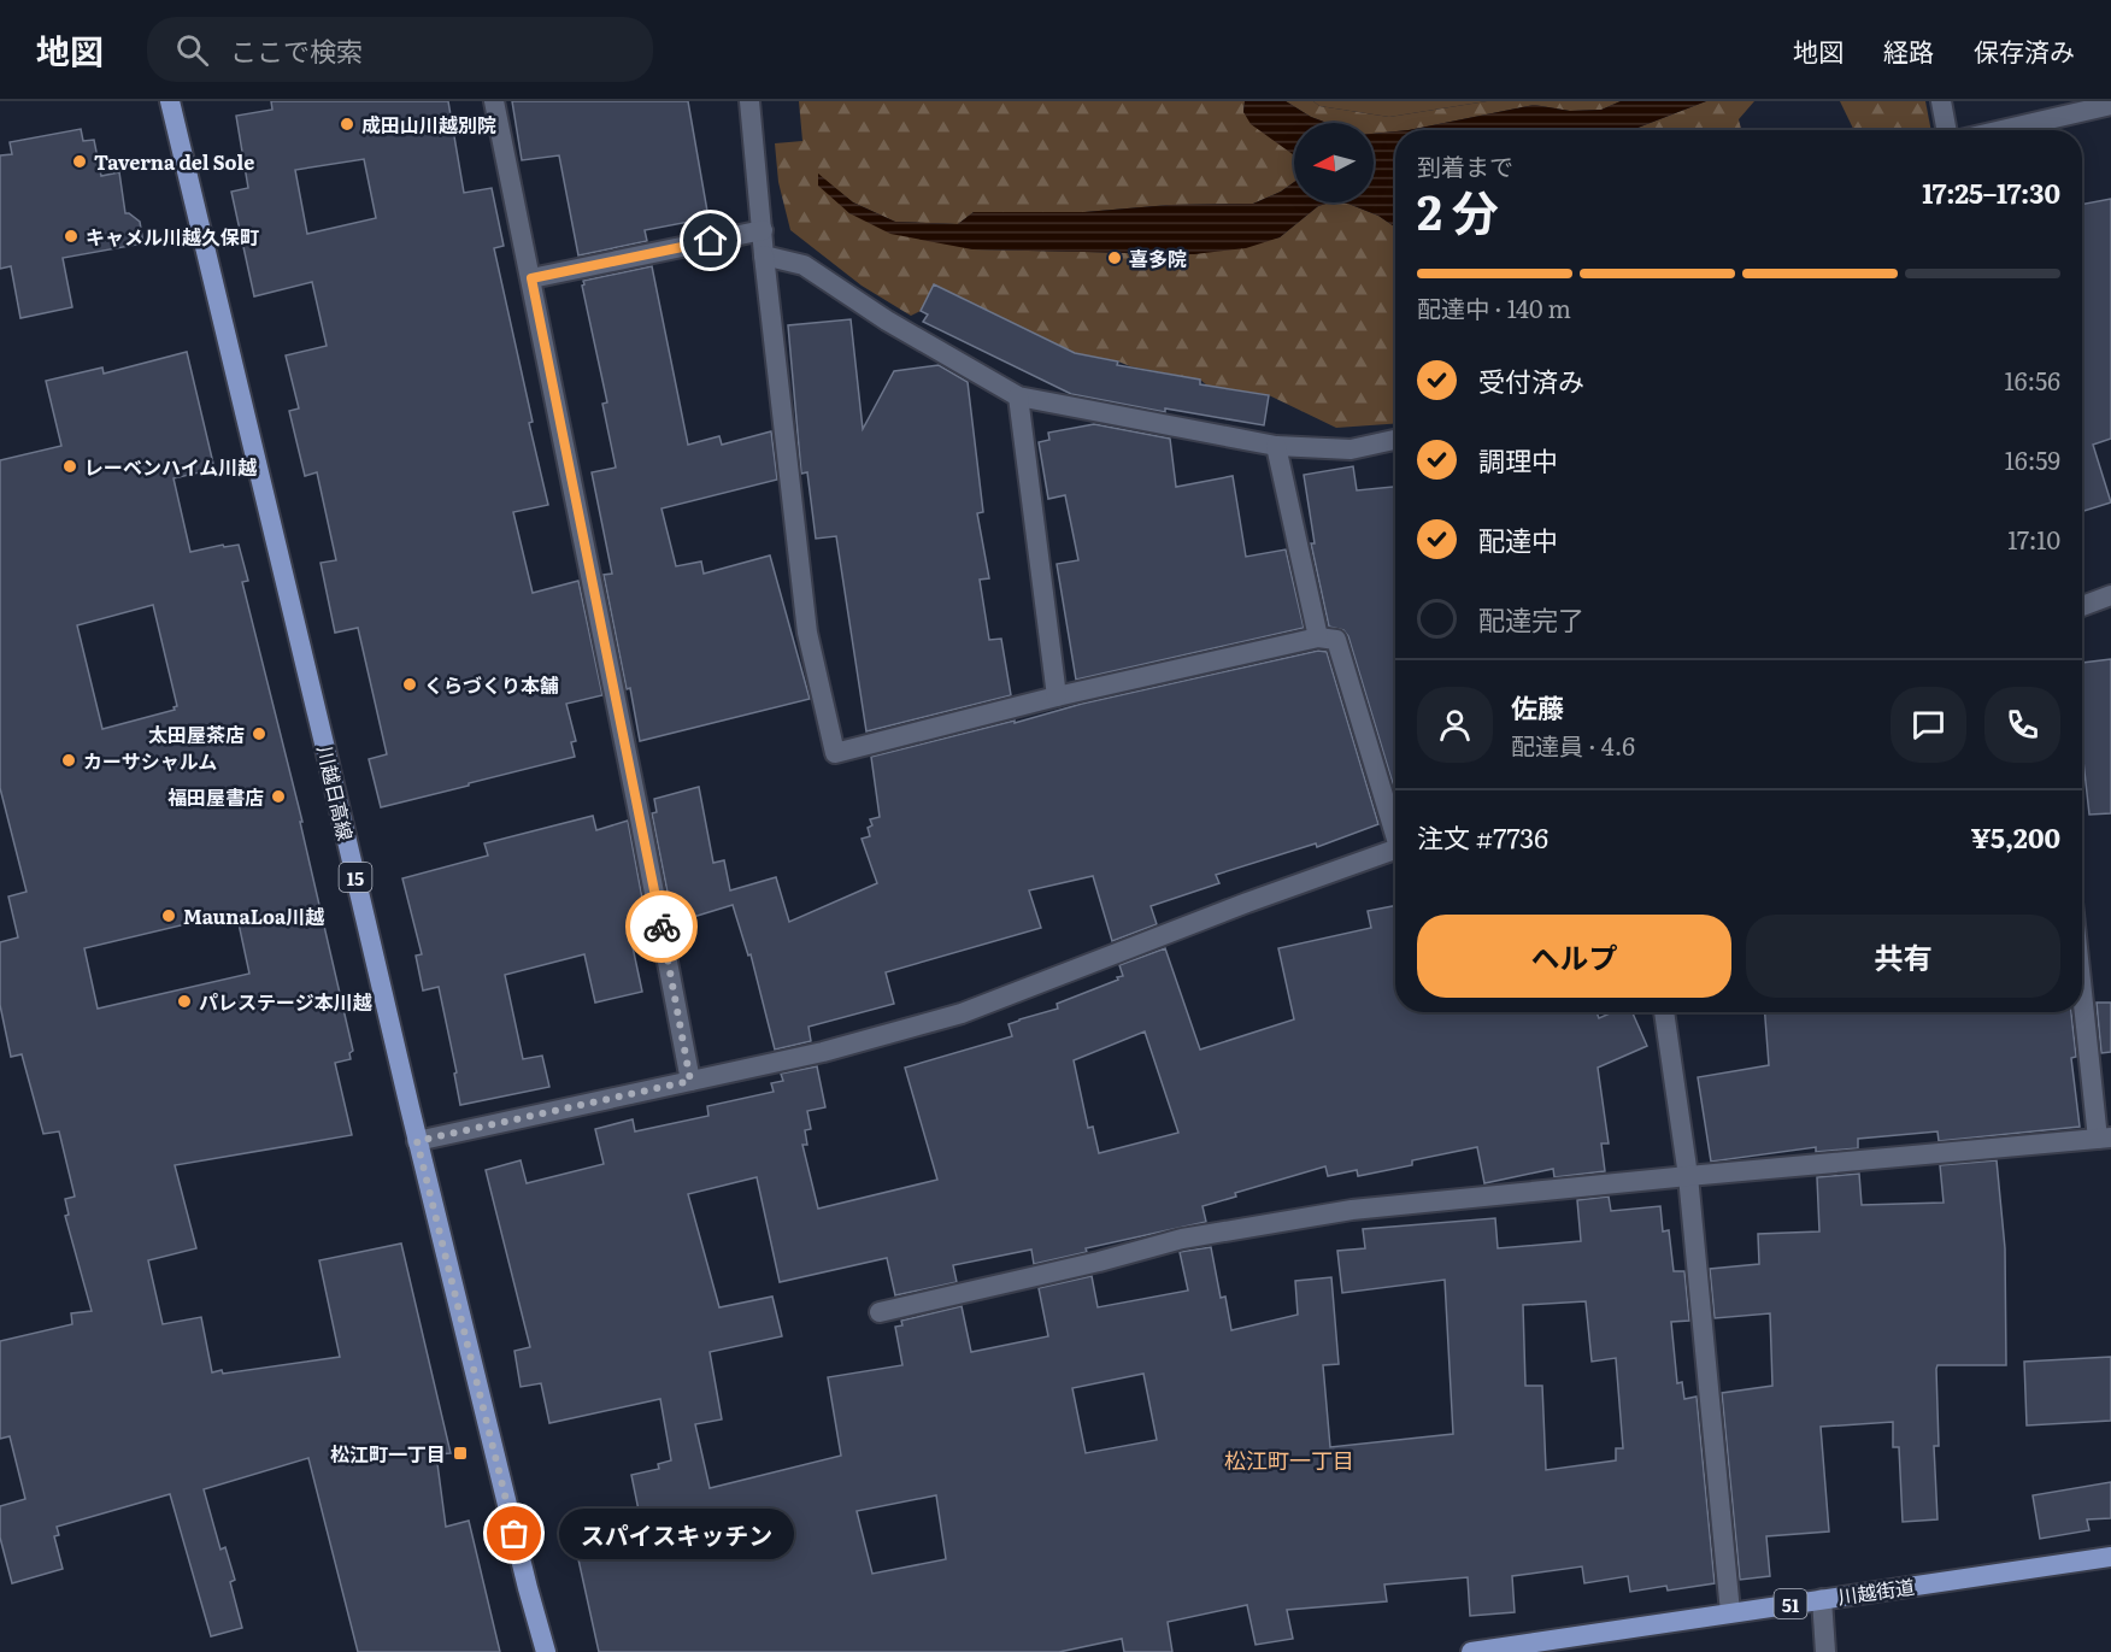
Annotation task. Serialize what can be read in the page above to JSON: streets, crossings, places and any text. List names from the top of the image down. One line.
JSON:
{"streets":{"main road":["川越日高線","15","川越街道","51"]},"districts":["松江町一丁目"],"places":{"other":["成田山川越別院","Taverna del Sole","キャメル川越久保町","喜多院","レーベンハイム川越","くらづくり本舗","太田屋茶店","カーサシャルム","福田屋書店","MaunaLoa川越","パレステージ本川越","スパイスキッチン"],"transit":["松江町一丁目"]},"north":"left","page":{"header":"地図","search":"ここで検索","nav":["地図","経路","保存済み"],"heading":["2 分","到着まで","17:25–17:30"],"panel":["佐藤","配達員 · 4.6","注文 #7736","¥5,200"],"bar":"配達中 · 140 m","list":[["受付済み","16:56"],["調理中","16:59"],["配達中","17:10"],"配達完了"],"buttons":["ヘルプ","共有"],"bubble":"スパイスキッチン"}}
